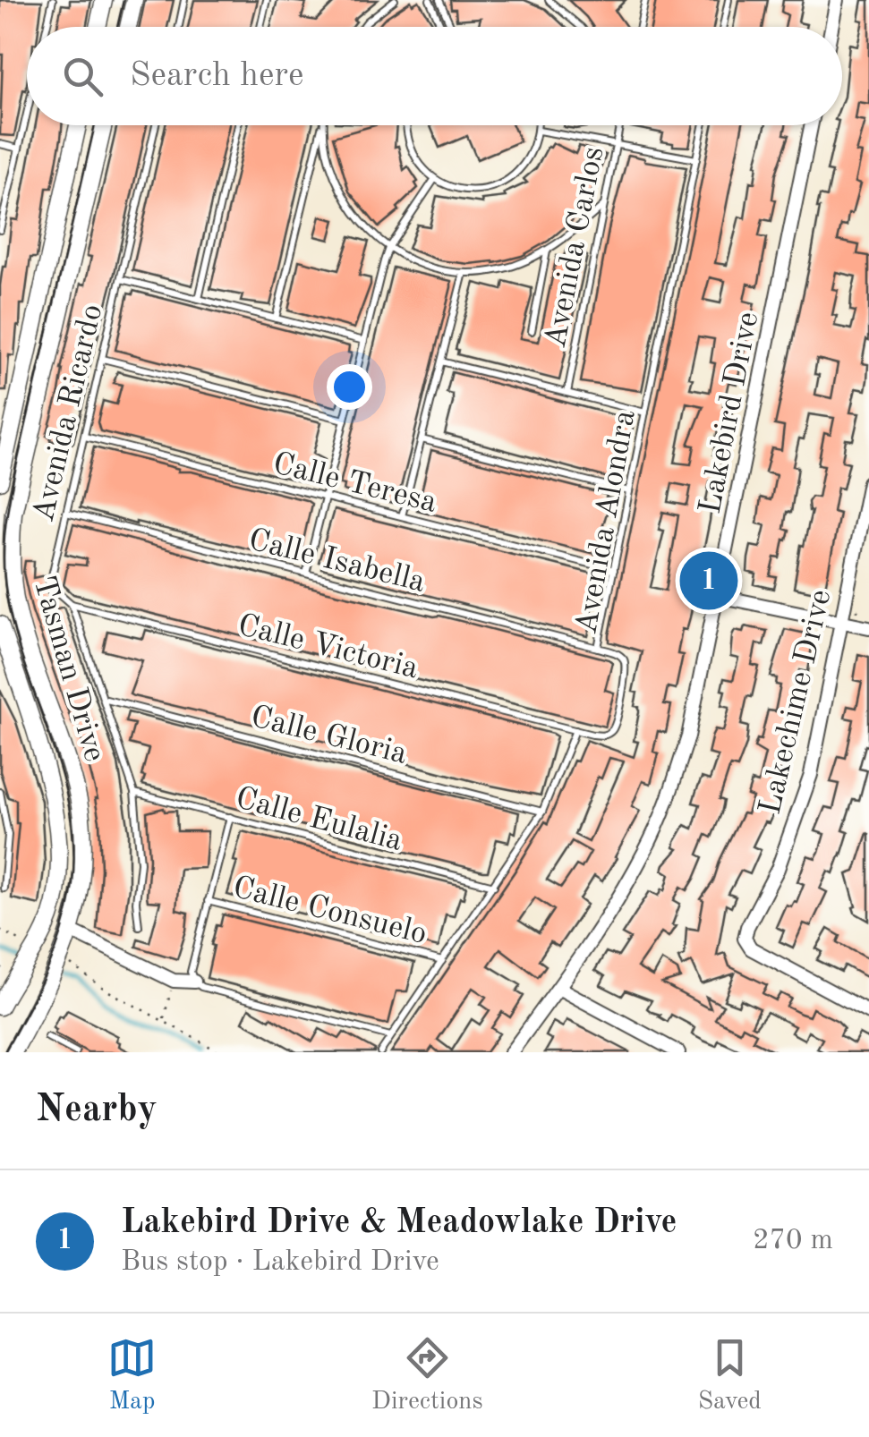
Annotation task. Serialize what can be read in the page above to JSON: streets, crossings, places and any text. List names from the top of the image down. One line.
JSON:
{"streets":{"street":["Lakebird Drive","Tasman Drive","Lakechime Drive"],"lane":["Avenida Carlos","Avenida Ricardo","Calle Teresa","Avenida Alondra","Calle Isabella","Calle Victoria","Calle Gloria","Calle Eulalia","Calle Consuelo"]},"crossings":[["Avenida Ricardo","Calle Teresa"],["Avenida Ricardo","Calle Isabella"],["Avenida Ricardo","Calle Victoria"],["Avenida Ricardo","Calle Gloria"],["Avenida Ricardo","Calle Eulalia"],["Calle Teresa","Avenida Alondra"],["Avenida Alondra","Calle Isabella"],["Avenida Alondra","Calle Victoria"]],"page":{"search":"Search here","pins":"1","heading":"Nearby","list":[{"mark":"1","name":"Lakebird Drive & Meadowlake Drive","note":"Bus stop · Lakebird Drive","value":"270 m"}],"nav":["Map","Directions","Saved"]}}
